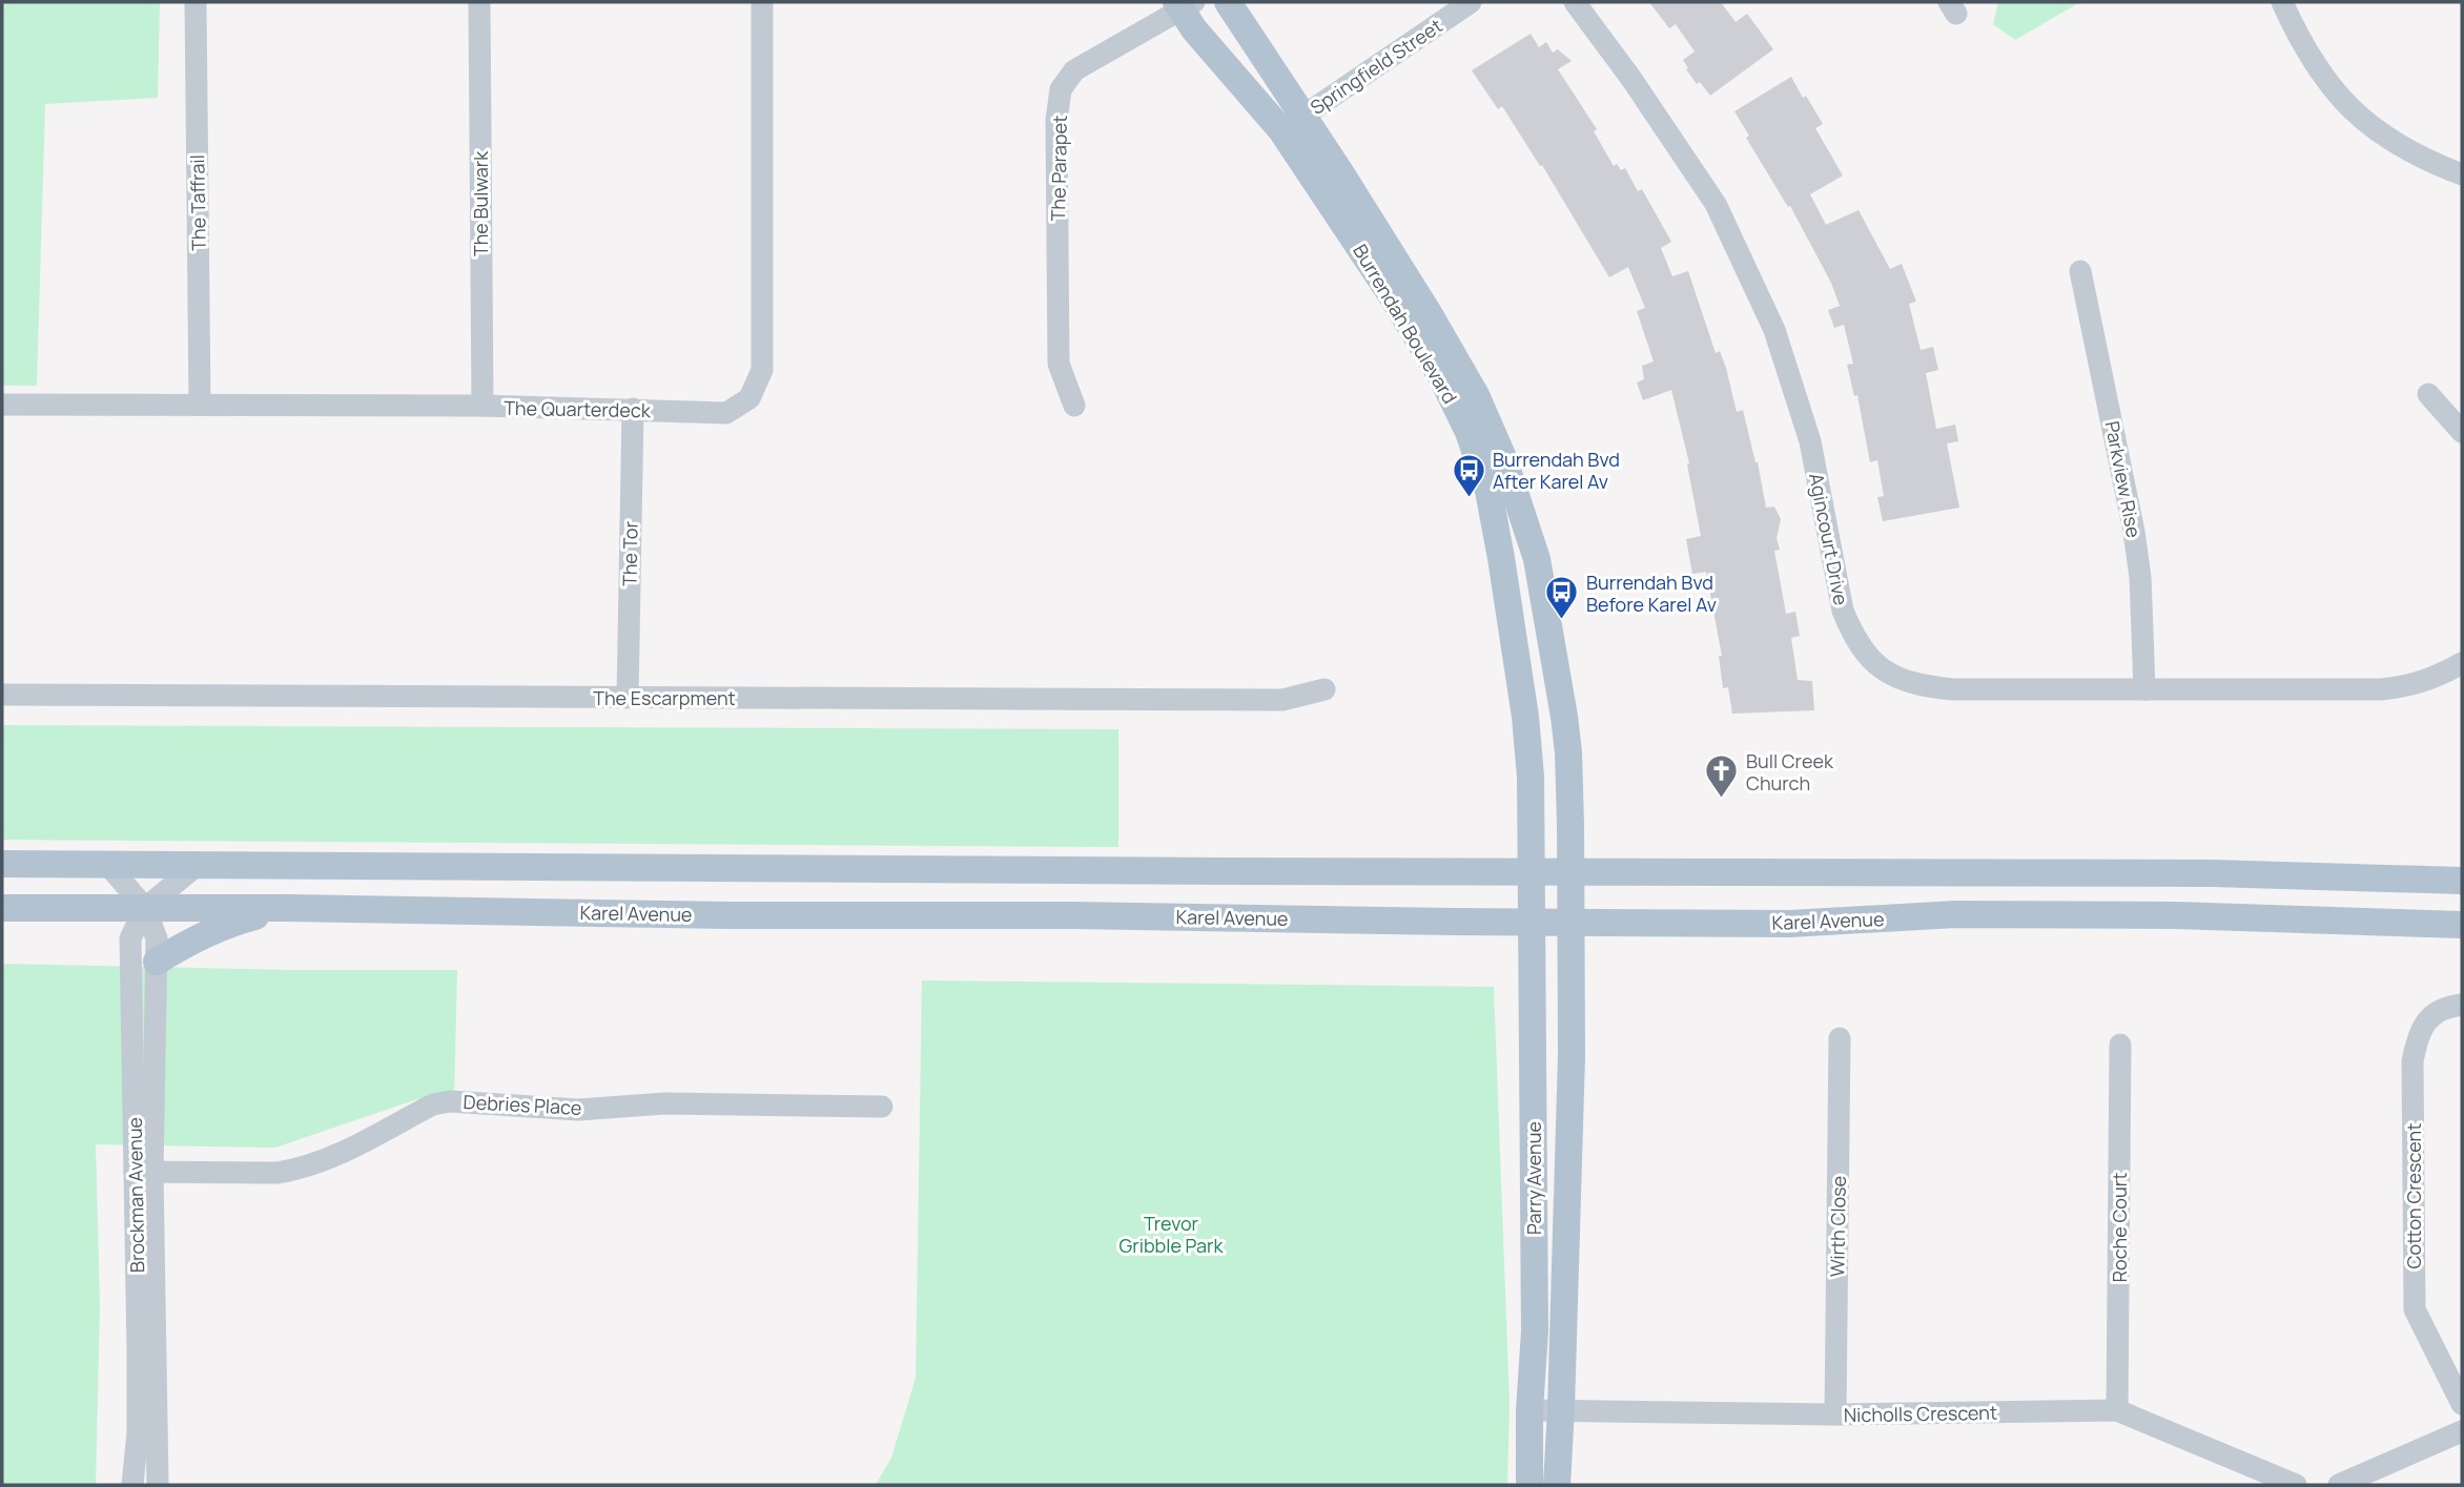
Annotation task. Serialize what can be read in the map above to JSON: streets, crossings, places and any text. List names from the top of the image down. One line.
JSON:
{"streets":{"main road":["Burrendah Boulevard","Karel Avenue","Parry Avenue"],"street":["Springfield Street","The Parapet","The Taffrail","The Bulwark","The Quarterdeck","Parkview Rise","Agincourt Drive","The Tor","The Escarpment","Debries Place","Brockman Avenue","Cotton Crescent","Wirth Close","Roche Court","Nicholls Crescent"]},"crossings":[["Springfield Street","Burrendah Boulevard"],["The Parapet","Burrendah Boulevard"],["The Taffrail","The Quarterdeck"],["The Bulwark","The Quarterdeck"],["Burrendah Boulevard","Parry Avenue"],["The Quarterdeck","The Tor"],["Parkview Rise","Agincourt Drive"],["The Tor","The Escarpment"],["Karel Avenue","Parry Avenue"],["Karel Avenue","Brockman Avenue"],["Debries Place","Brockman Avenue"],["Parry Avenue","Nicholls Crescent"],["Wirth Close","Nicholls Crescent"],["Roche Court","Nicholls Crescent"]],"parks":["Trevor Gribble Park"],"places":{"bus stop":["Burrendah Bvd After Karel Av","Burrendah Bvd Before Karel Av"],"church":["Bull Creek Church"]}}
